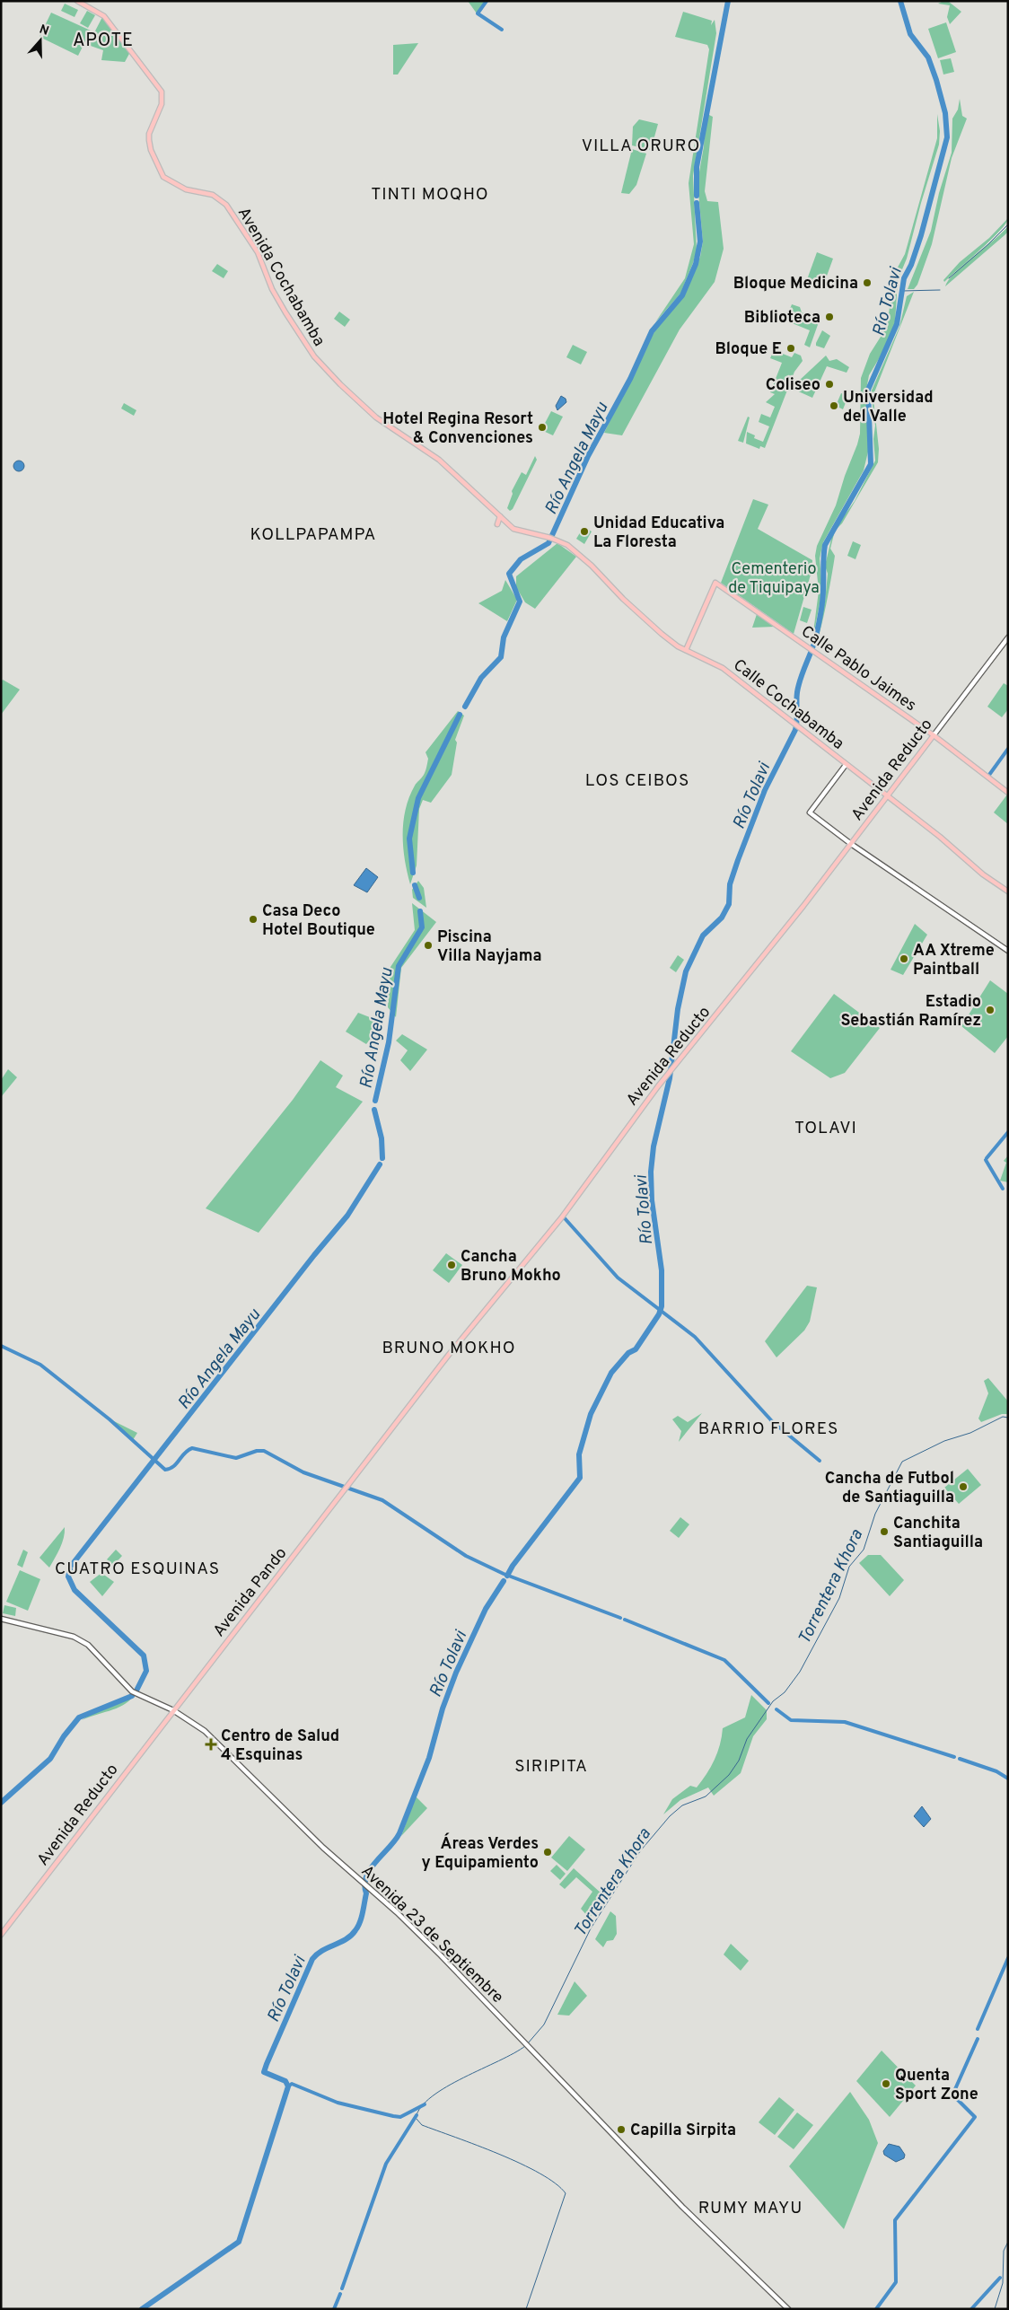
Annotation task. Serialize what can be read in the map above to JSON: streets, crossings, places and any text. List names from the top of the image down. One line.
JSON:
{"streets":{"main road":["Avenida Cochabamba","Calle Pablo Jaimes","Calle Cochabamba","Avenida Reducto","Avenida Pando","Avenida 23 de Septiembre"]},"crossings":[["Avenida Cochabamba","Calle Cochabamba"],["Calle Pablo Jaimes","Calle Cochabamba"],["Calle Pablo Jaimes","Avenida Reducto"],["Calle Cochabamba","Avenida Reducto"],["Avenida Reducto","Avenida Pando"],["Avenida Reducto","Avenida 23 de Septiembre"],["Avenida Pando","Avenida 23 de Septiembre"]],"districts":["APOTE","VILLA ORURO","TINTI MOQHO","KOLLPAPAMPA","LOS CEIBOS","TOLAVI","BRUNO MOKHO","BARRIO FLORES","CUATRO ESQUINAS","SIRIPITA","RUMY MAYU"],"water":["Río Tolavi","Río Angela Mayu","Torrentera Khora"],"parks":["Cementerio de Tiquipaya"],"places":{"other":["Bloque Medicina","Biblioteca","Bloque E","Coliseo","Universidad del Valle","Hotel Regina Resort & Convenciones","Unidad Educativa La Floresta","Casa Deco Hotel Boutique","Piscina Villa Nayjama","AA Xtreme Paintball","Estadio Sebastián Ramírez","Cancha Bruno Mokho","Cancha de Futbol de Santiaguilla","Canchita Santiaguilla","Áreas Verdes y Equipamiento","Quenta Sport Zone","Capilla Sirpita"],"health":["Centro de Salud 4 Esquinas"]},"north":"top"}
